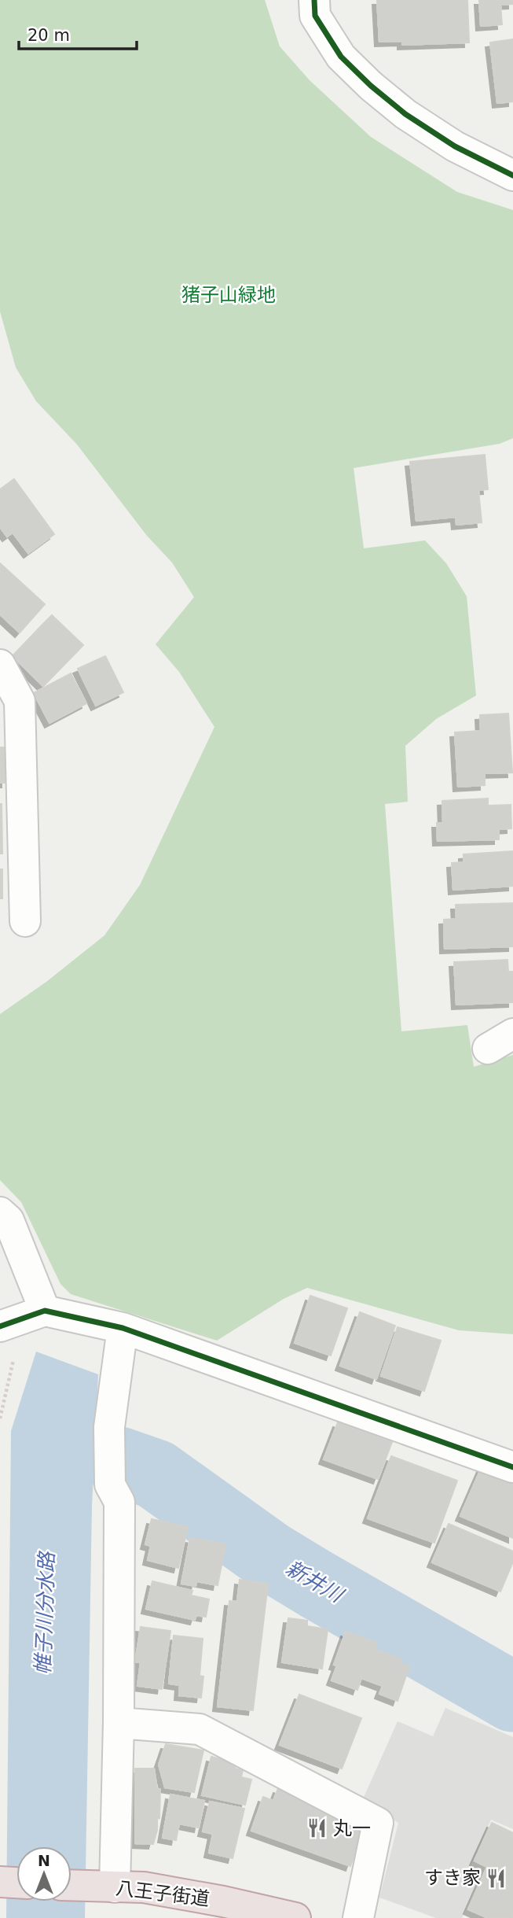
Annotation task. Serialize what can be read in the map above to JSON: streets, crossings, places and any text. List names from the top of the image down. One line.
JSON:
{"streets":{"highway":["八王子街道"]},"water":["新井川","帷子川分水路"],"parks":["猪子山緑地"],"places":{"restaurant":["丸一","すき家"]},"scale_bar":"20 m","north":"top"}
